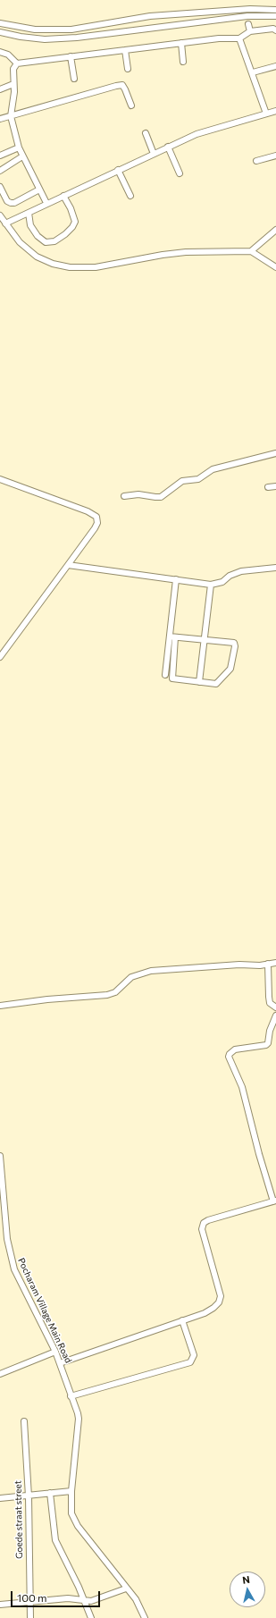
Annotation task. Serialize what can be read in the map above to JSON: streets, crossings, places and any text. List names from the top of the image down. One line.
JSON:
{"streets":{"street":["Pocharam Village Main Road","Goede straat street"]},"scale_bar":"100 m","north":"top"}
